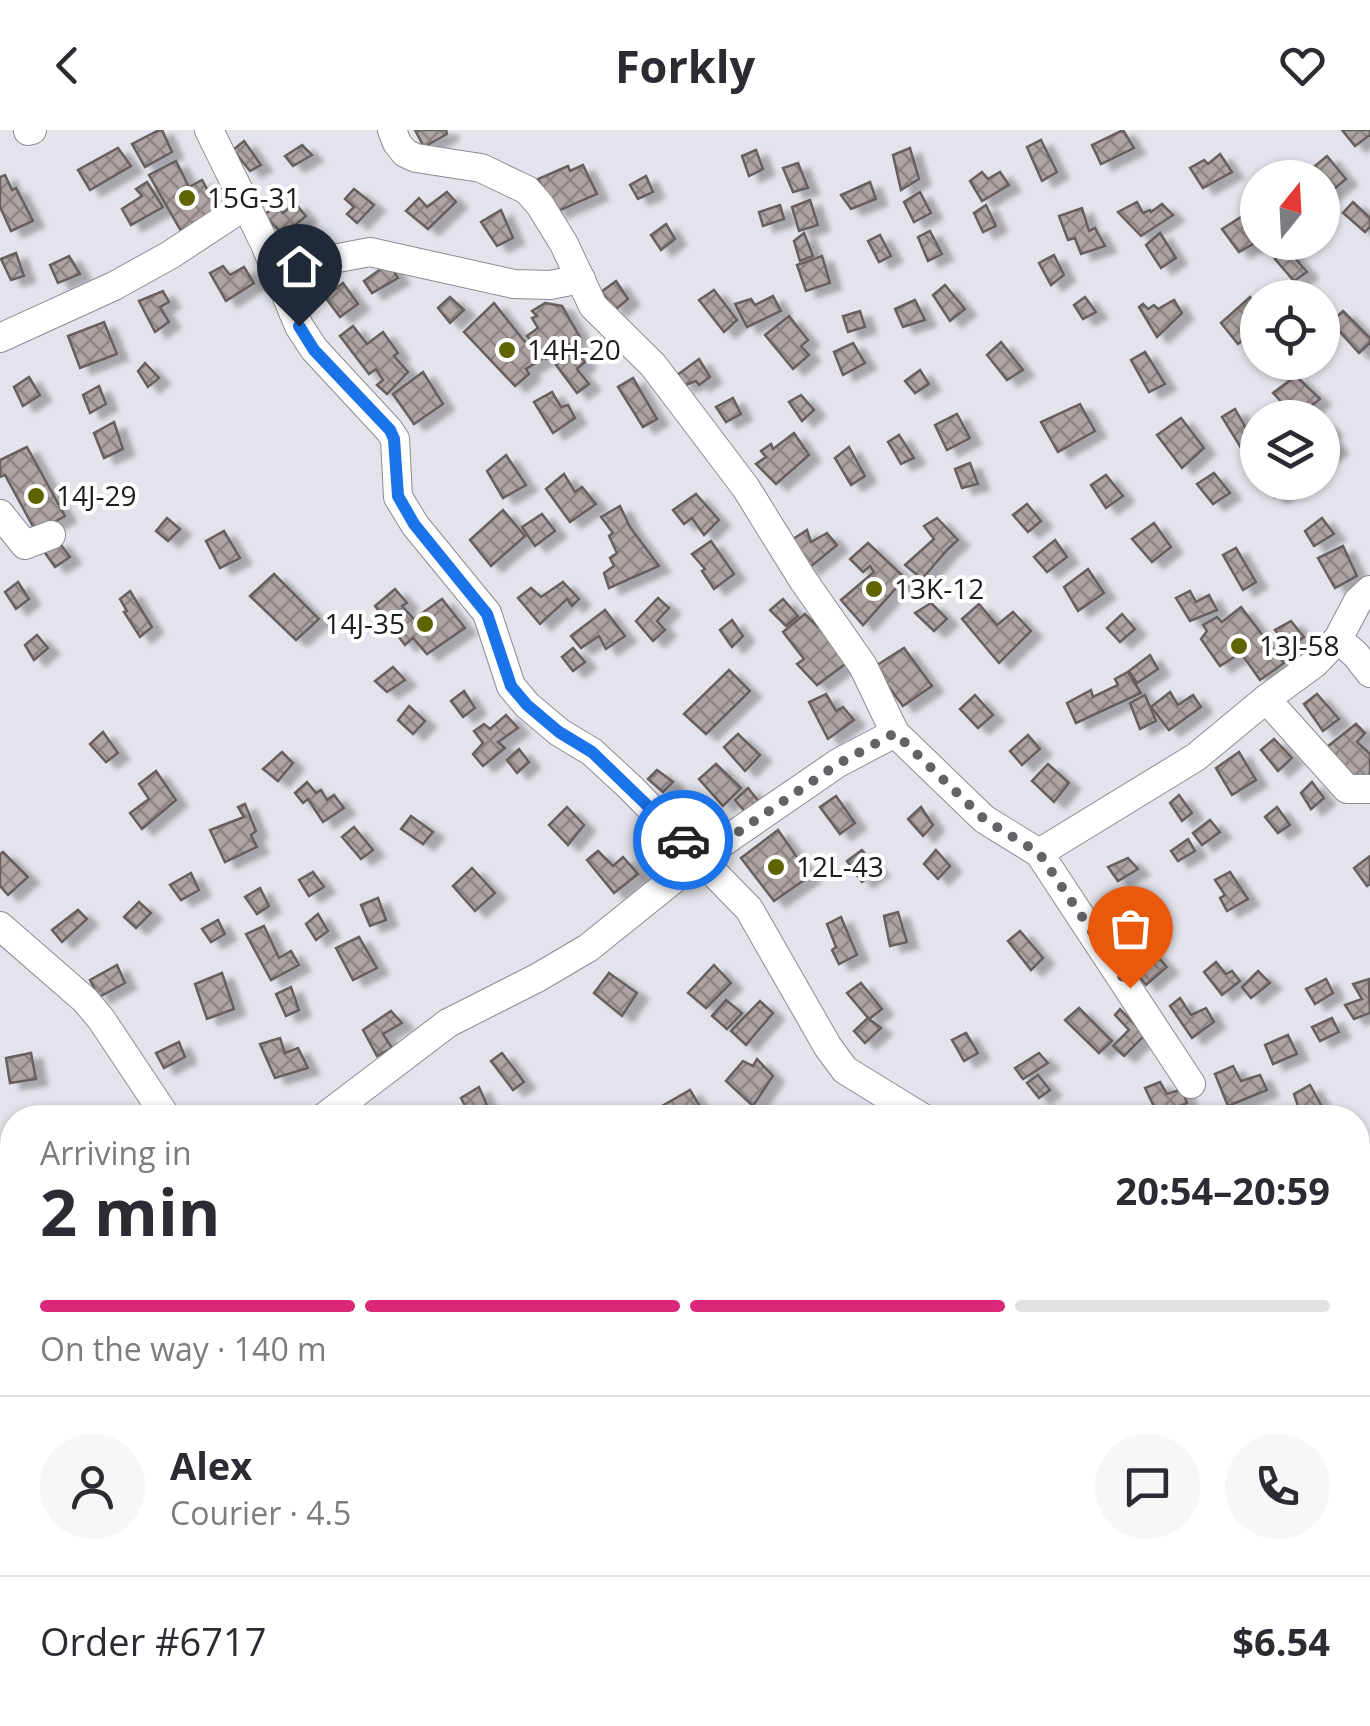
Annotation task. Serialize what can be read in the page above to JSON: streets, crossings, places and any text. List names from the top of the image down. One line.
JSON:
{"places":["15G-31","14H-20","14J-29","13K-12","14J-35","13J-58","12L-43"],"north":"top","page":{"header":"Forkly","heading":["2 min","Arriving in","20:54–20:59"],"panel":["Alex","Courier · 4.5","Order #6717","$6.54"],"bar":"On the way · 140 m"}}
